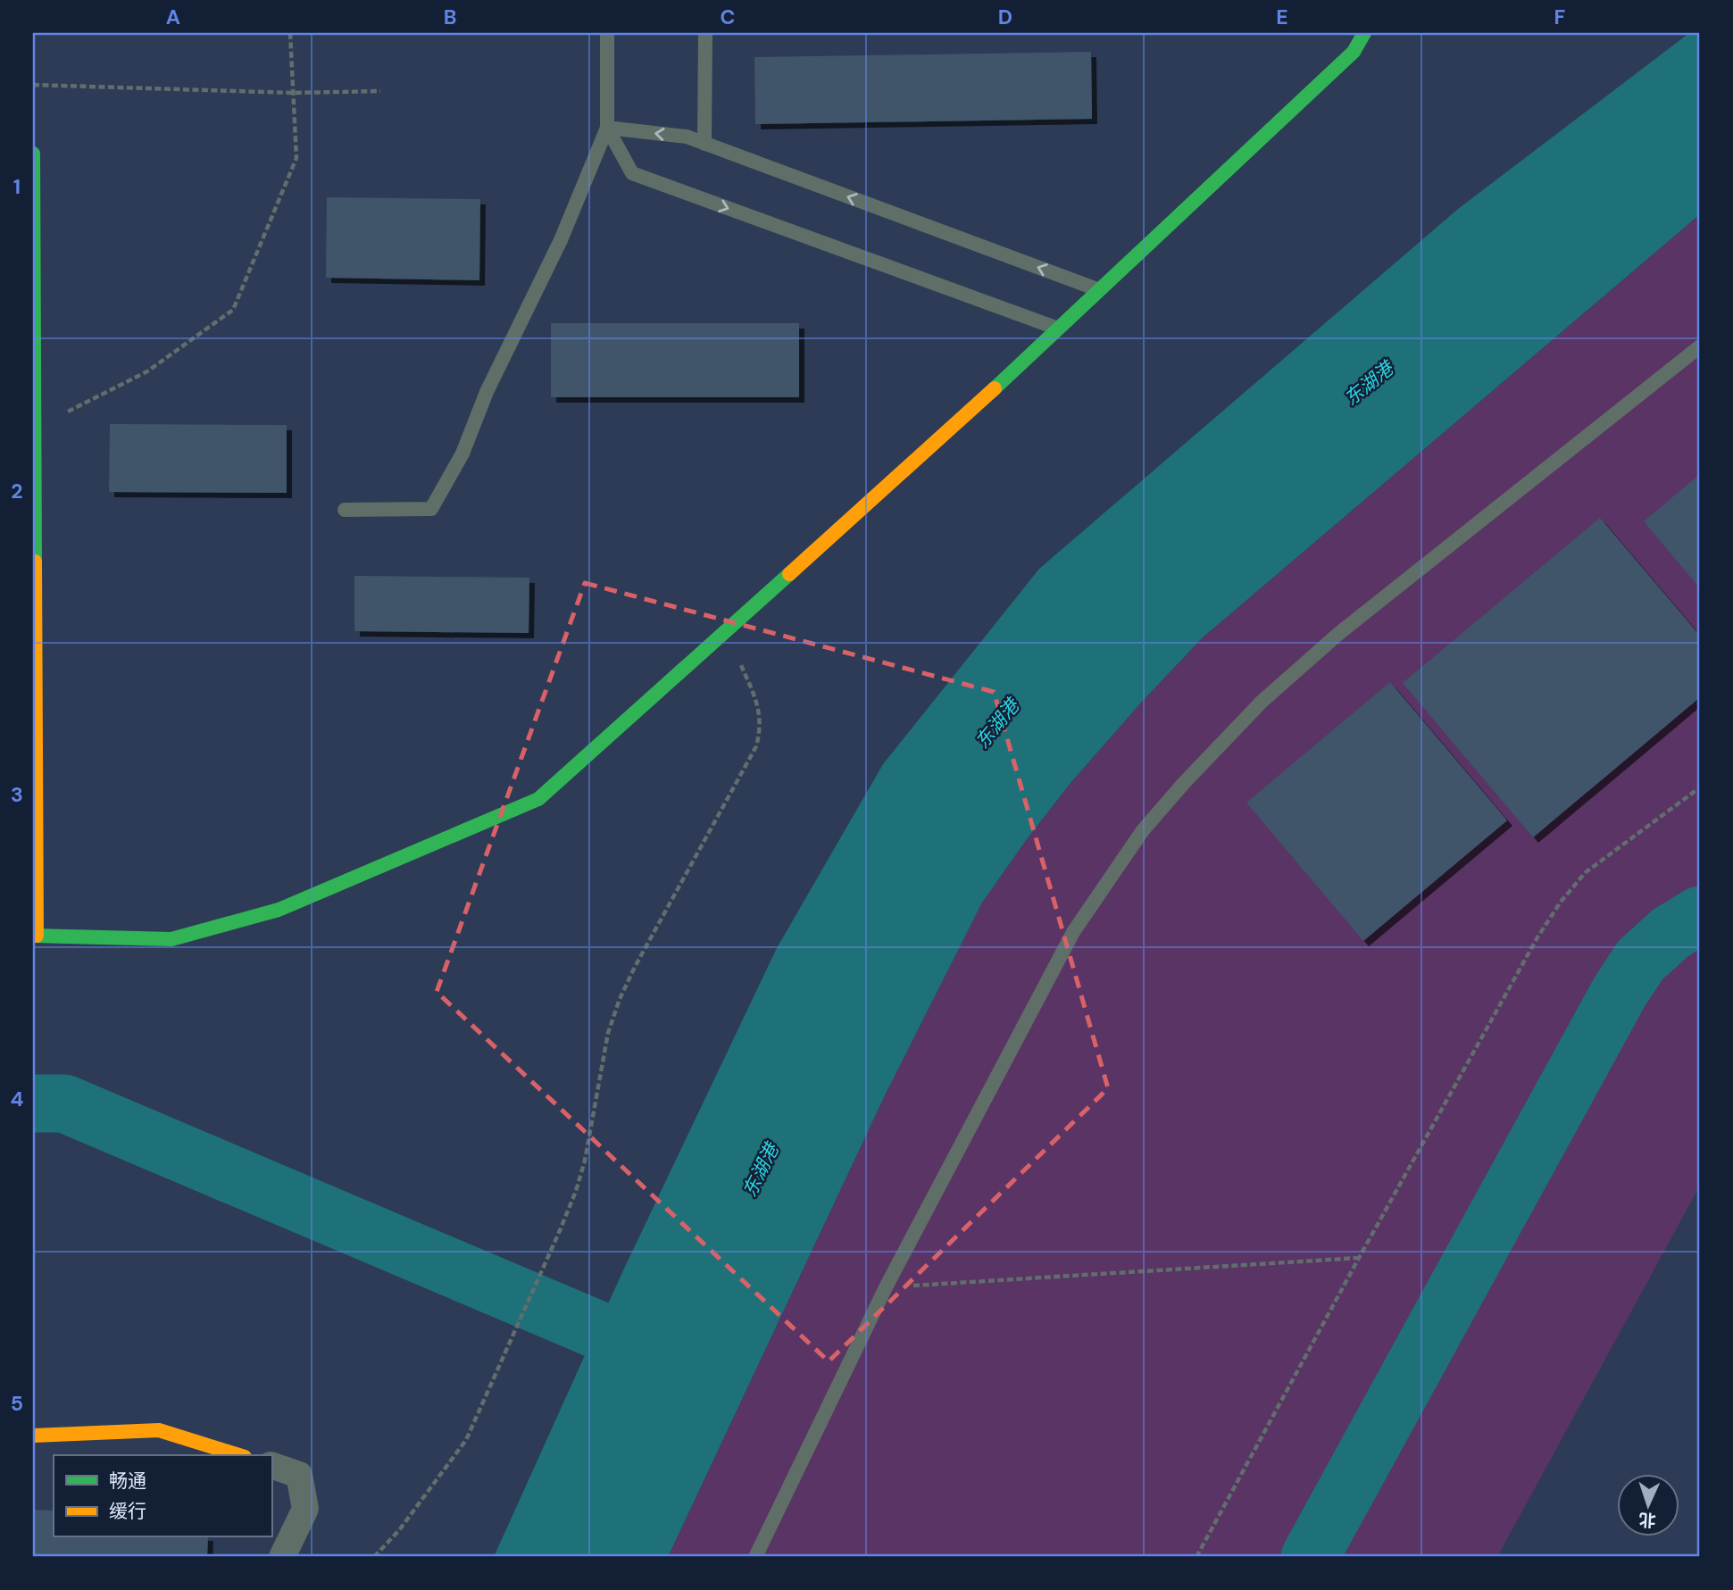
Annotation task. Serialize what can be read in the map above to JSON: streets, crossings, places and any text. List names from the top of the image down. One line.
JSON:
{"water":["东湖港"],"legend":["畅通","缓行"],"north":"bottom","grid":{"columns":["A","B","C","D","E","F"],"rows":["1","2","3","4","5"]}}
